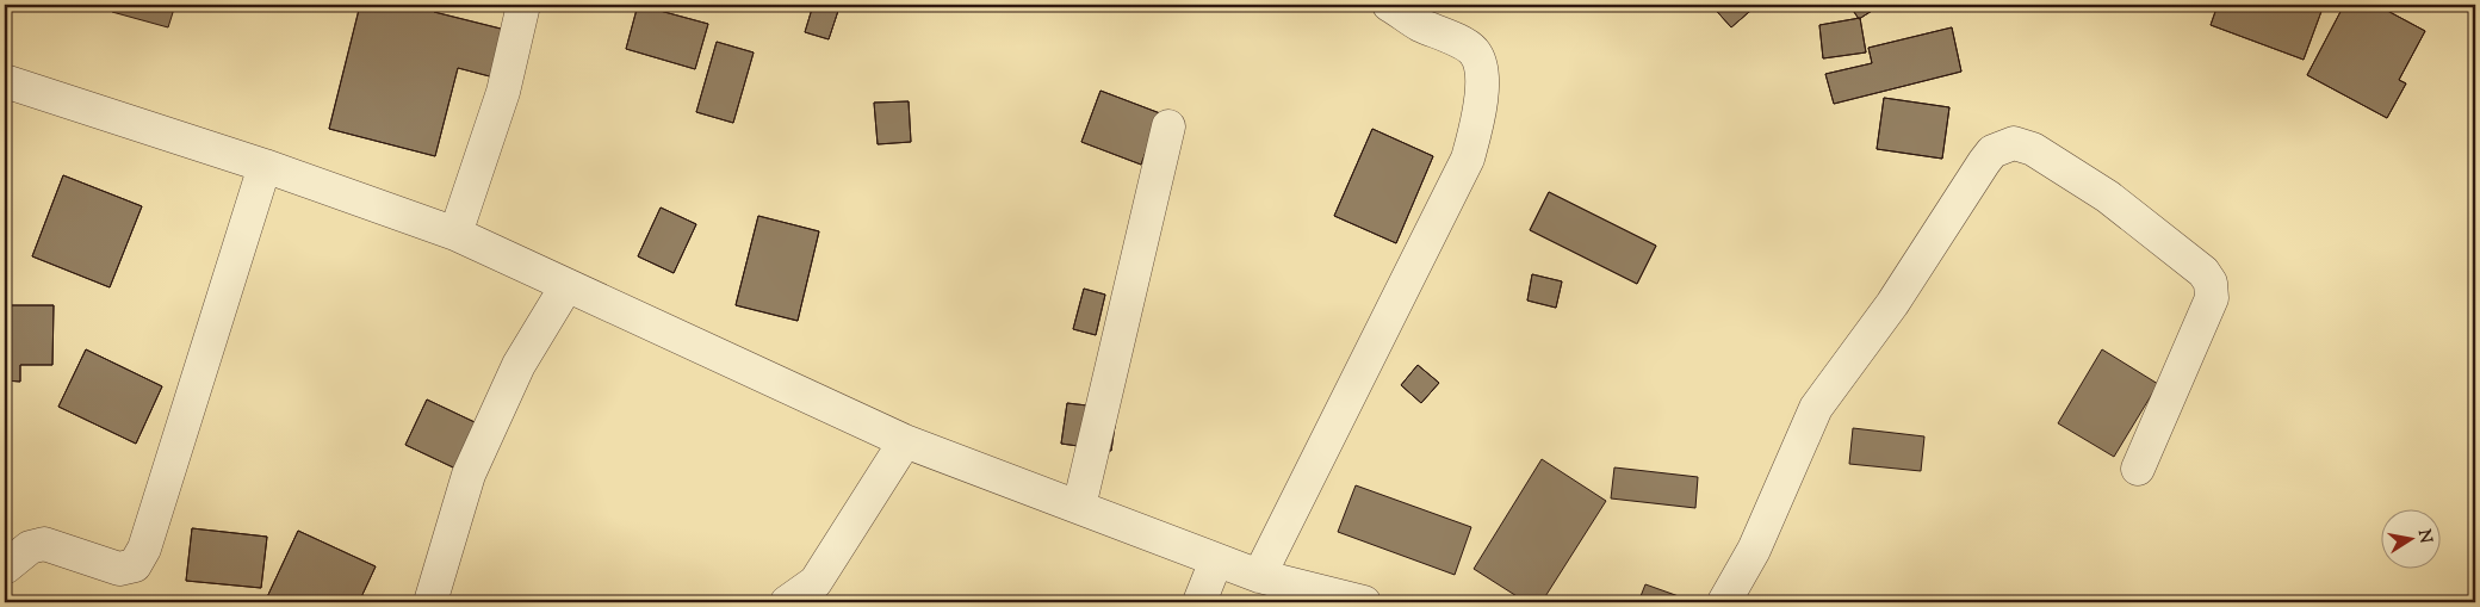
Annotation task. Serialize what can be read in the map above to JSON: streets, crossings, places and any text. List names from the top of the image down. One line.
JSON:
{"north":"right"}
